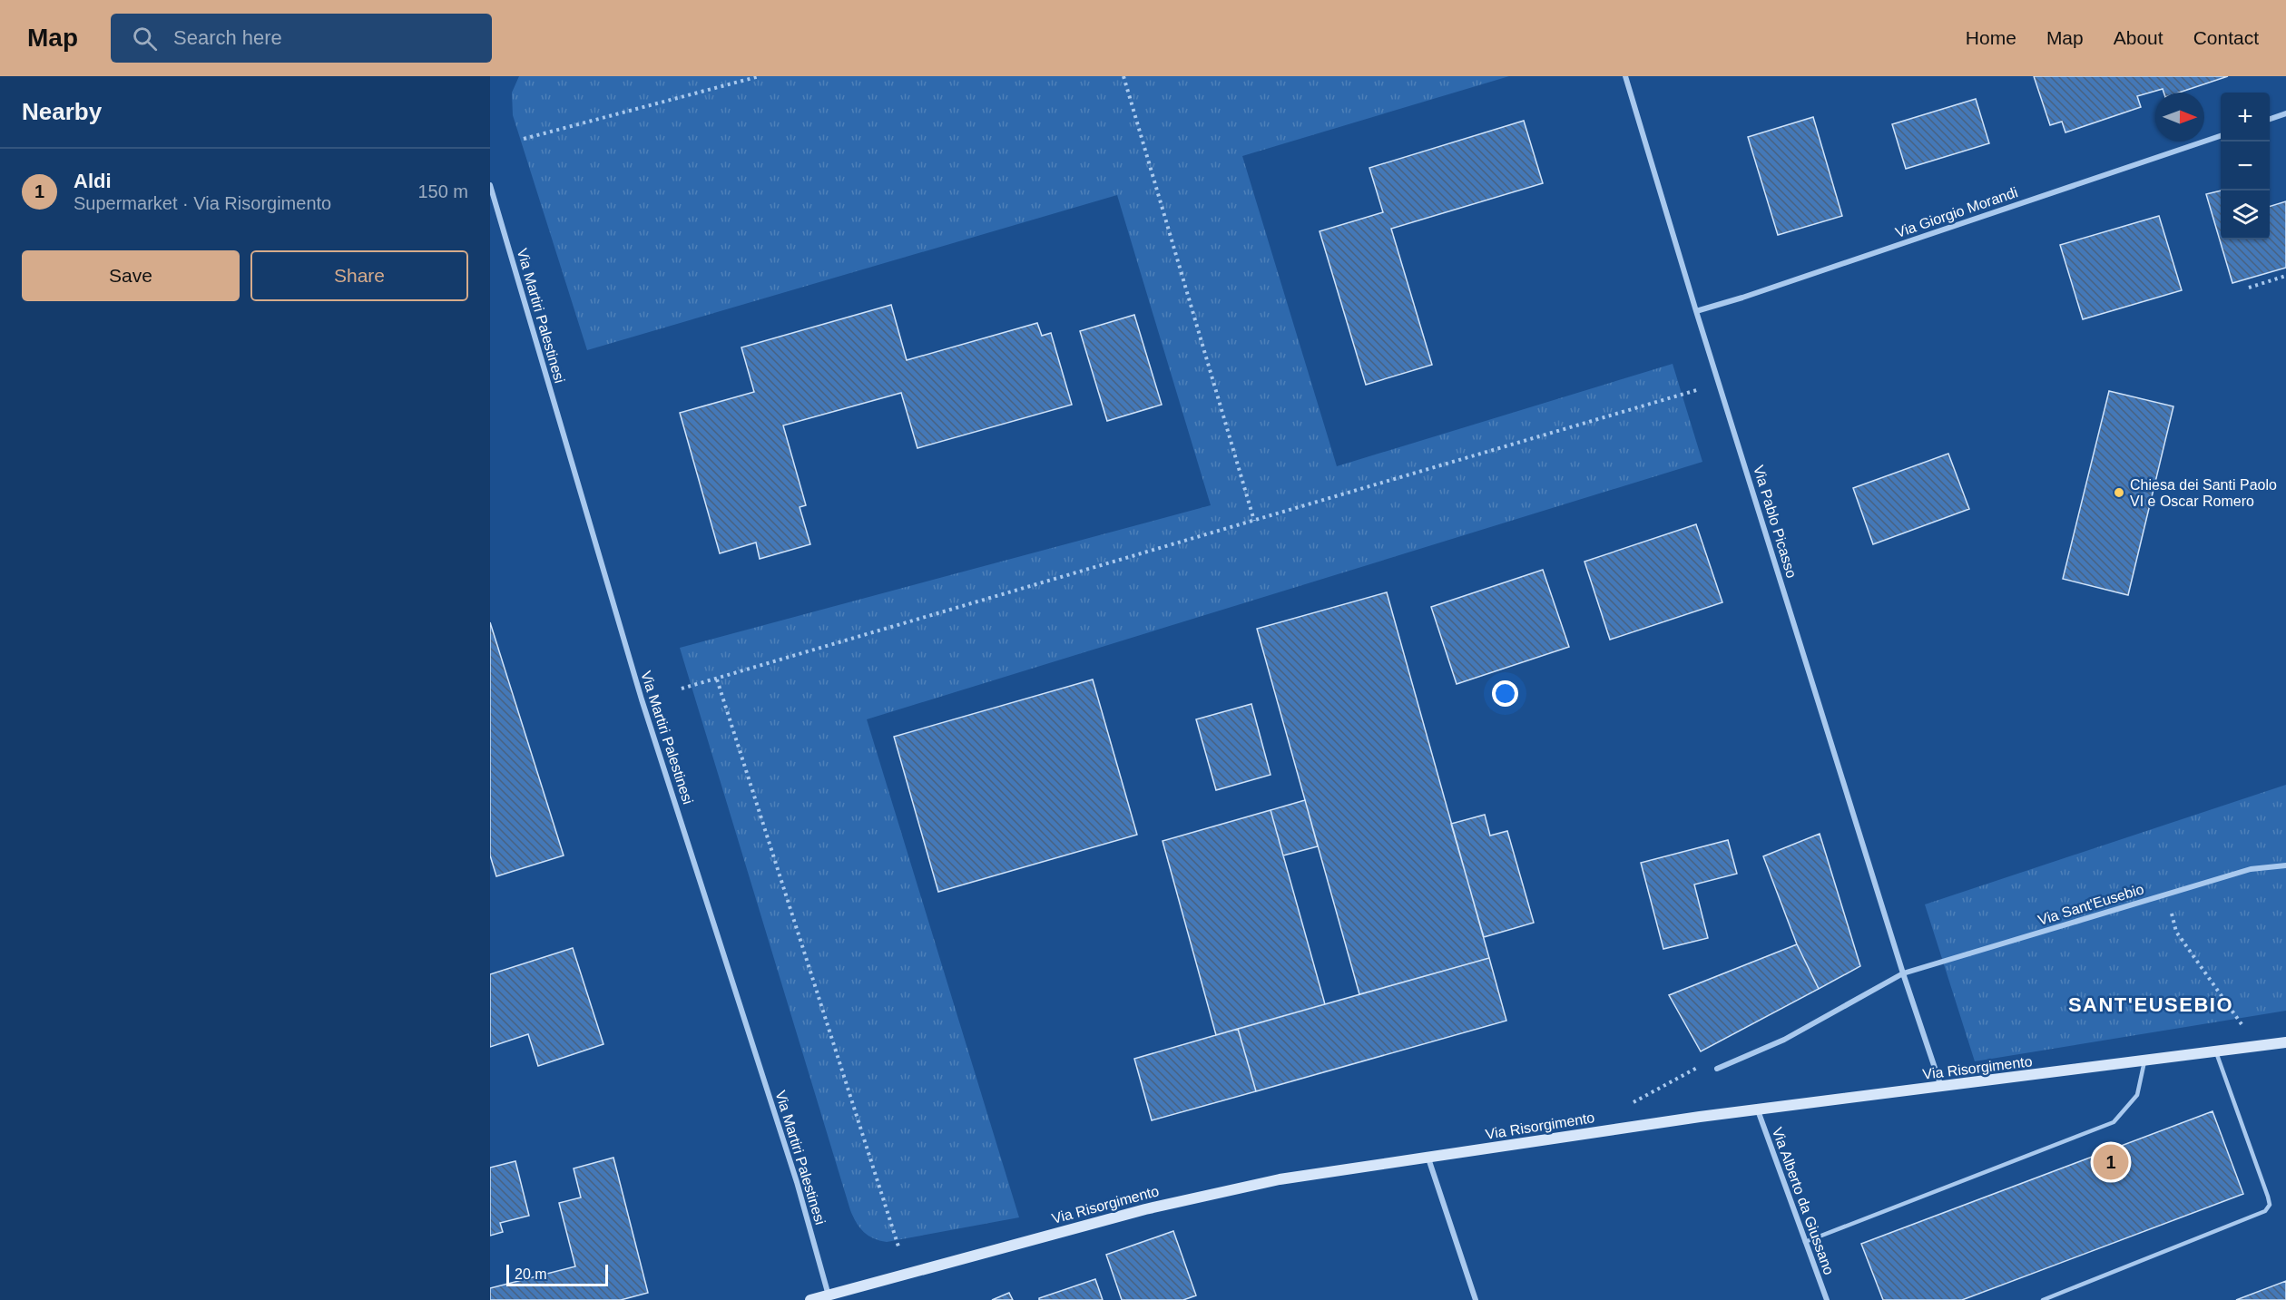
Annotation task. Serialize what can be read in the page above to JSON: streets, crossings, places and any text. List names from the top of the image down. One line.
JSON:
{"streets":{"street":["Via Giorgio Morandi","Via Martiri Palestinesi","Via Pablo Picasso","Via Sant'Eusebio","Via Risorgimento","Via Alberto da Giussano"]},"crossings":[["Via Giorgio Morandi","Via Pablo Picasso"],["Via Martiri Palestinesi","Via Risorgimento"],["Via Pablo Picasso","Via Sant'Eusebio"],["Via Risorgimento","Via Alberto da Giussano"]],"districts":["SANT'EUSEBIO"],"places":["Chiesa dei Santi Paolo VI e Oscar Romero"],"scale_bar":"20 m","north":"right","page":{"header":"Map","search":"Search here","nav":["Home","Map","About","Contact"],"heading":"Nearby","map_buttons":["+","−"],"list":[{"mark":"1","name":"Aldi","note":"Supermarket · Via Risorgimento","value":"150 m"}],"buttons":["Save","Share"],"pins":"1","scale":"20 m"}}
